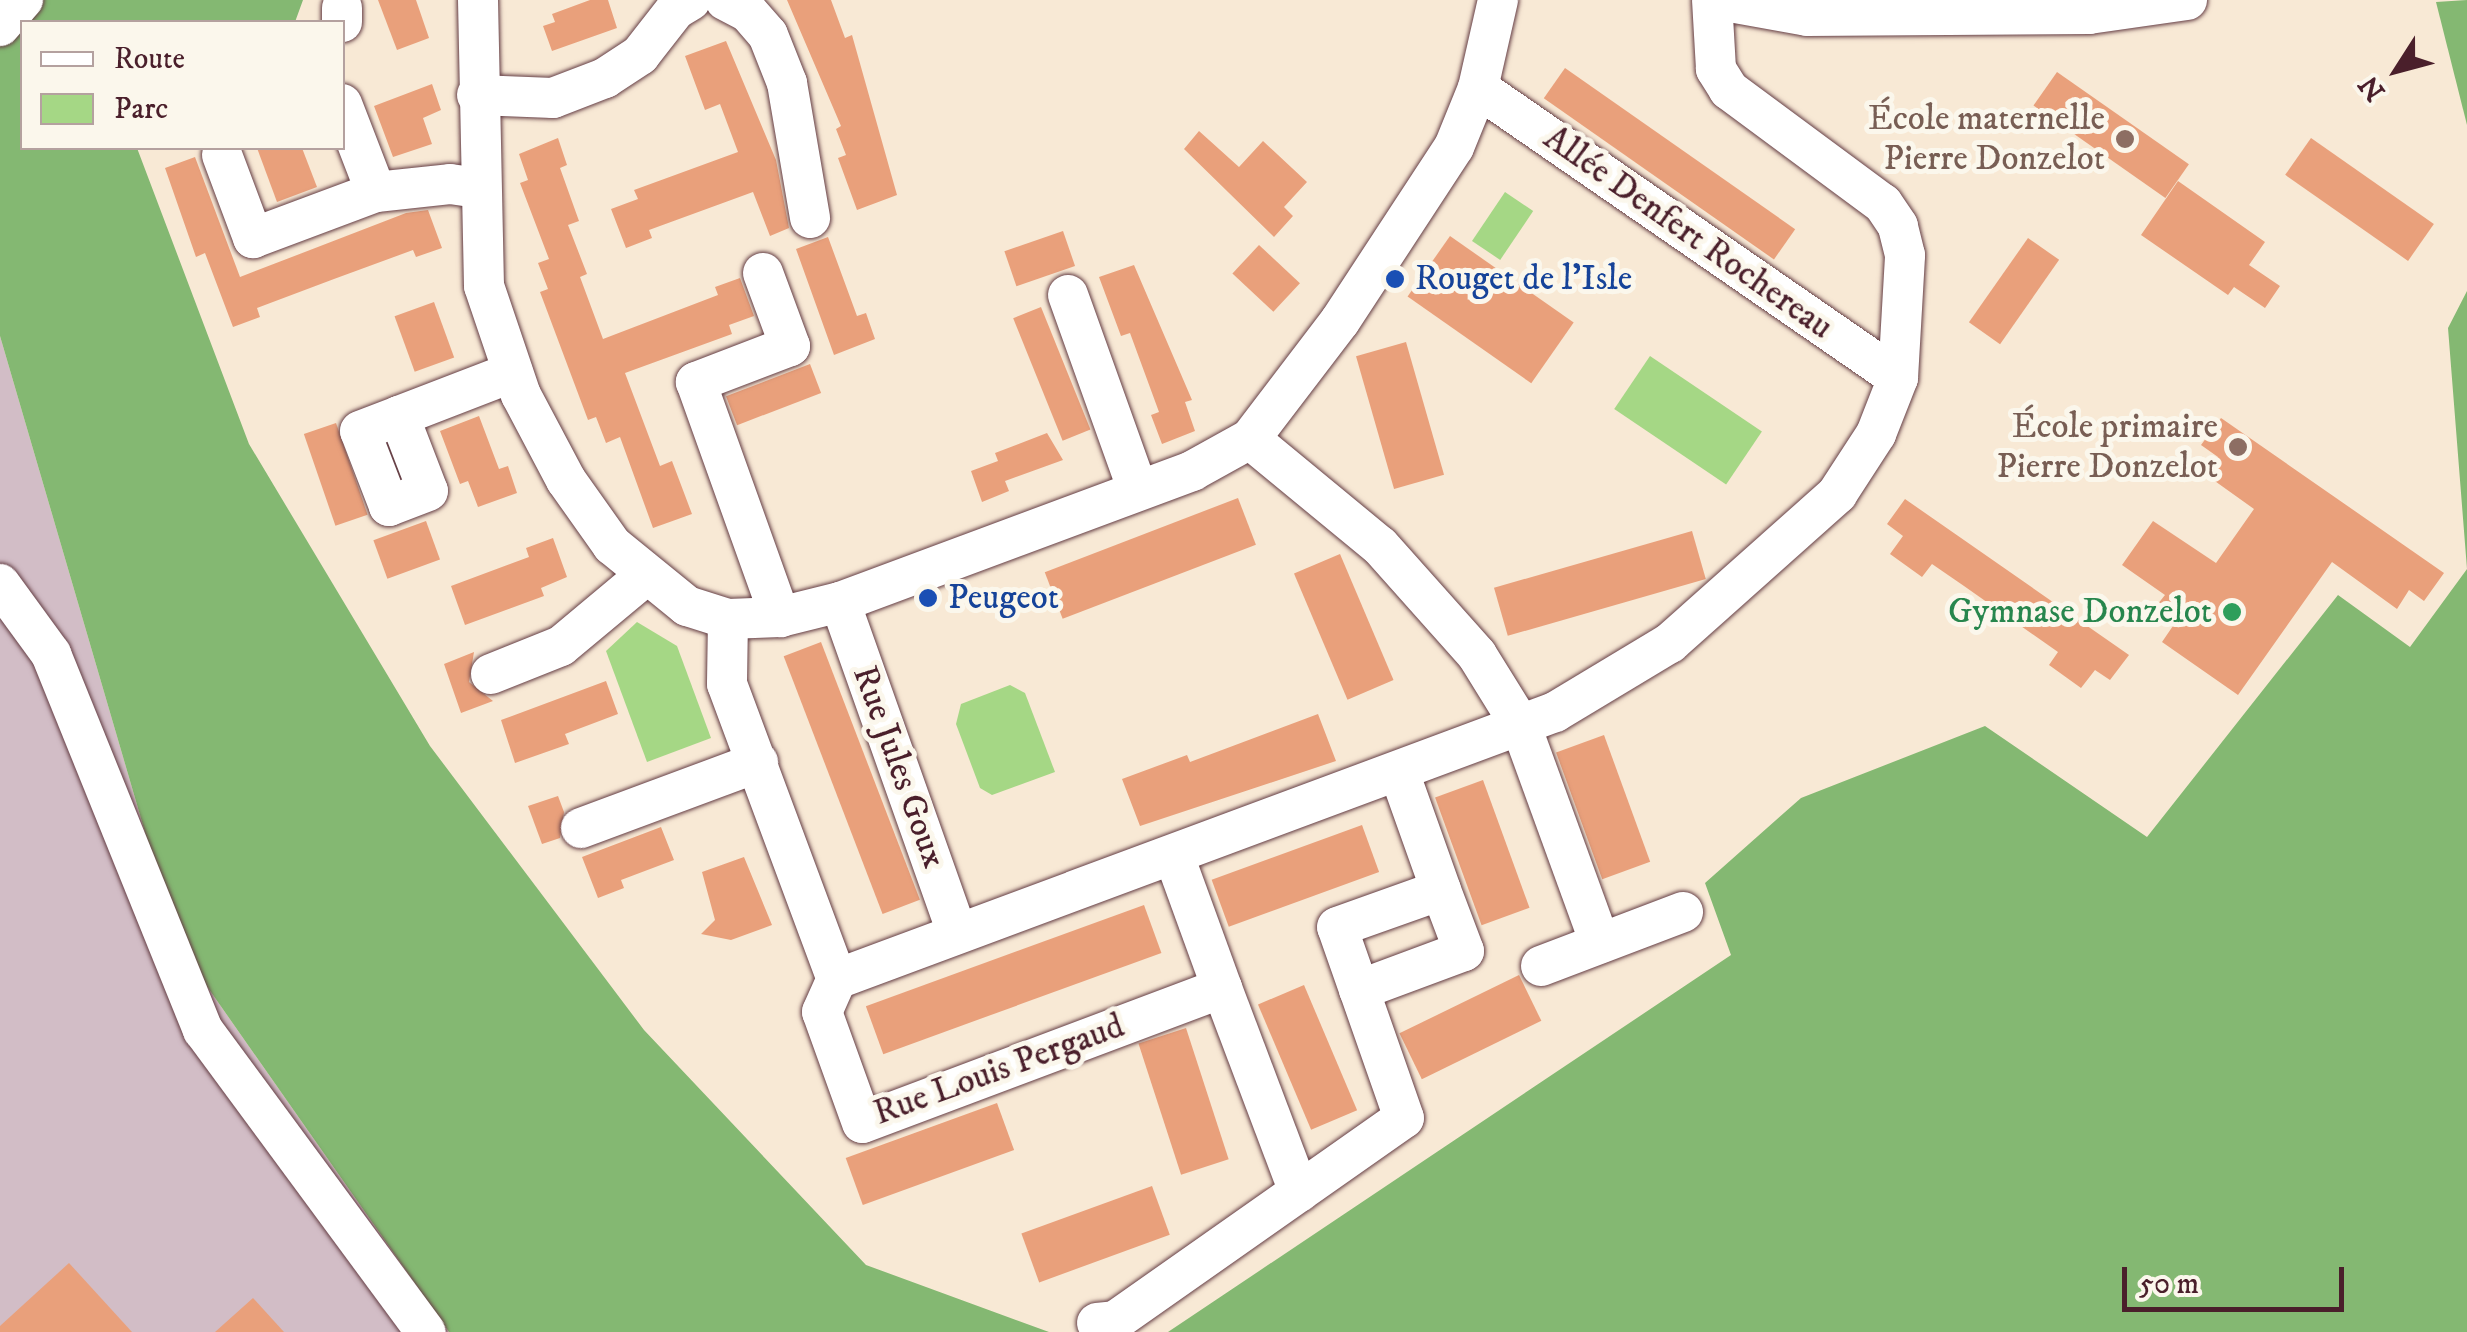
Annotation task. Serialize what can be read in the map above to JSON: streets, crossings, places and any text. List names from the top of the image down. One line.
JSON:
{"streets":{"street":["Allée Denfert Rochereau","Rue Jules Goux","Rue Louis Pergaud"]},"places":["École maternelle Pierre Donzelot","Rouget de l'Isle","École primaire Pierre Donzelot","Peugeot","Gymnase Donzelot"],"legend":["Route","Parc"],"scale_bar":"50 m","north":"bottom left"}
